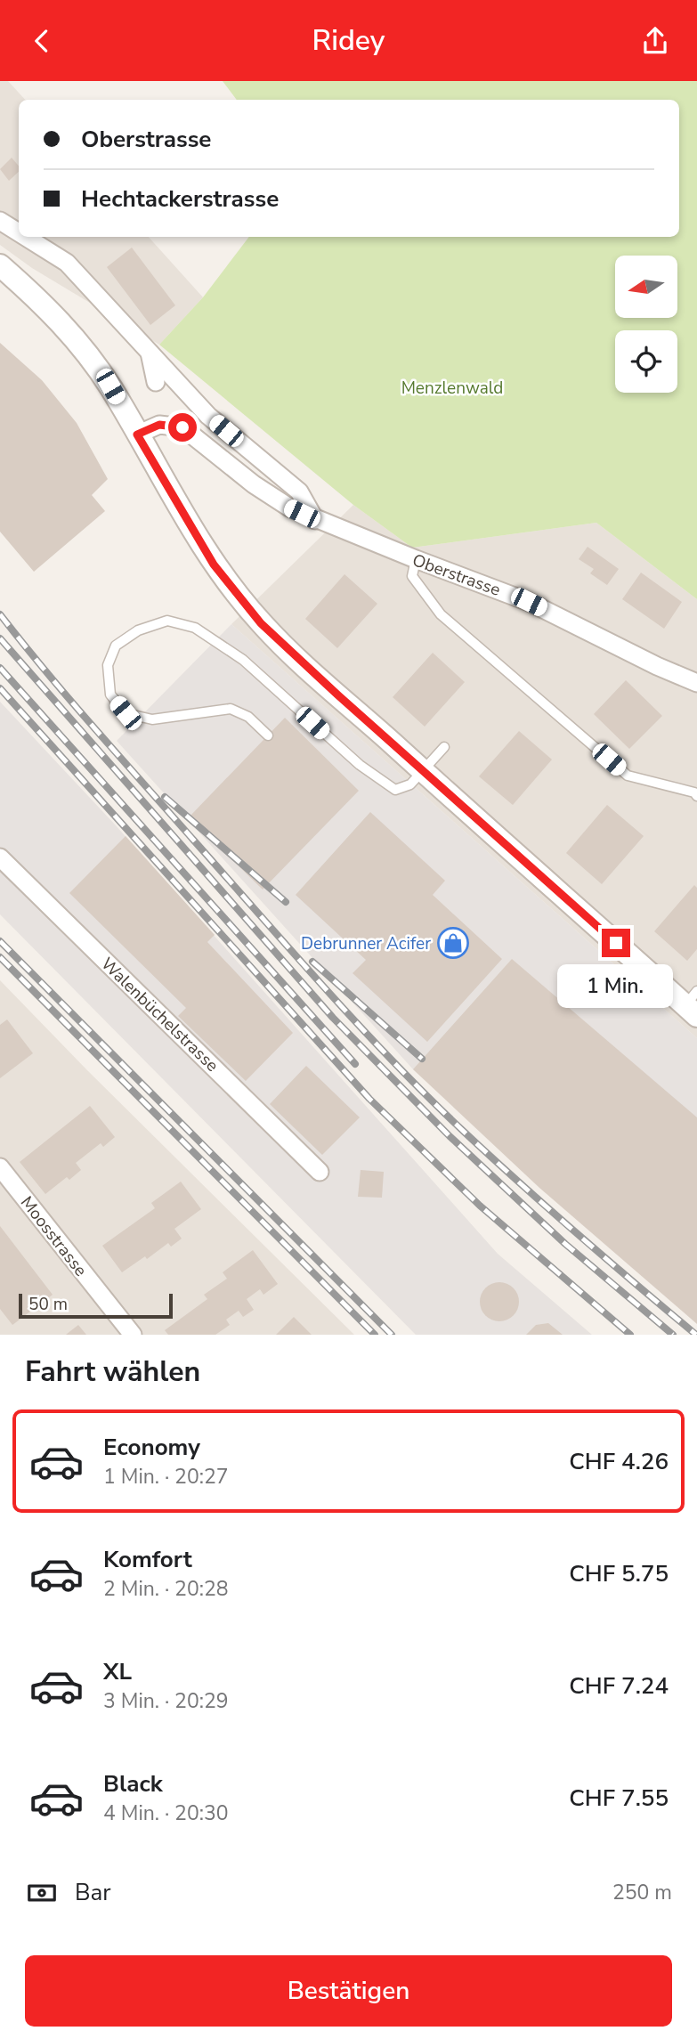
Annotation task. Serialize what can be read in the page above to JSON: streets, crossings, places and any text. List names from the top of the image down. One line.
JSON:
{"streets":{"street":["Oberstrasse","Walenbüchelstrasse","Moosstrasse"]},"parks":["Menzlenwald"],"places":{"shop":["Debrunner Acifer"]},"scale_bar":"50 m","north":"left","page":{"header":"Ridey","banner":["Oberstrasse","Hechtackerstrasse"],"bubble":"1 Min.","scale":"50 m","heading":"Fahrt wählen","list":[{"name":"Economy","note":"1 Min. · 20:27","value":"CHF 4.26"},{"name":"Komfort","note":"2 Min. · 20:28","value":"CHF 5.75"},{"name":"XL","note":"3 Min. · 20:29","value":"CHF 7.24"},{"name":"Black","note":"4 Min. · 20:30","value":"CHF 7.55"}],"pay":["Bar","250 m"],"buttons":"Bestätigen"}}
